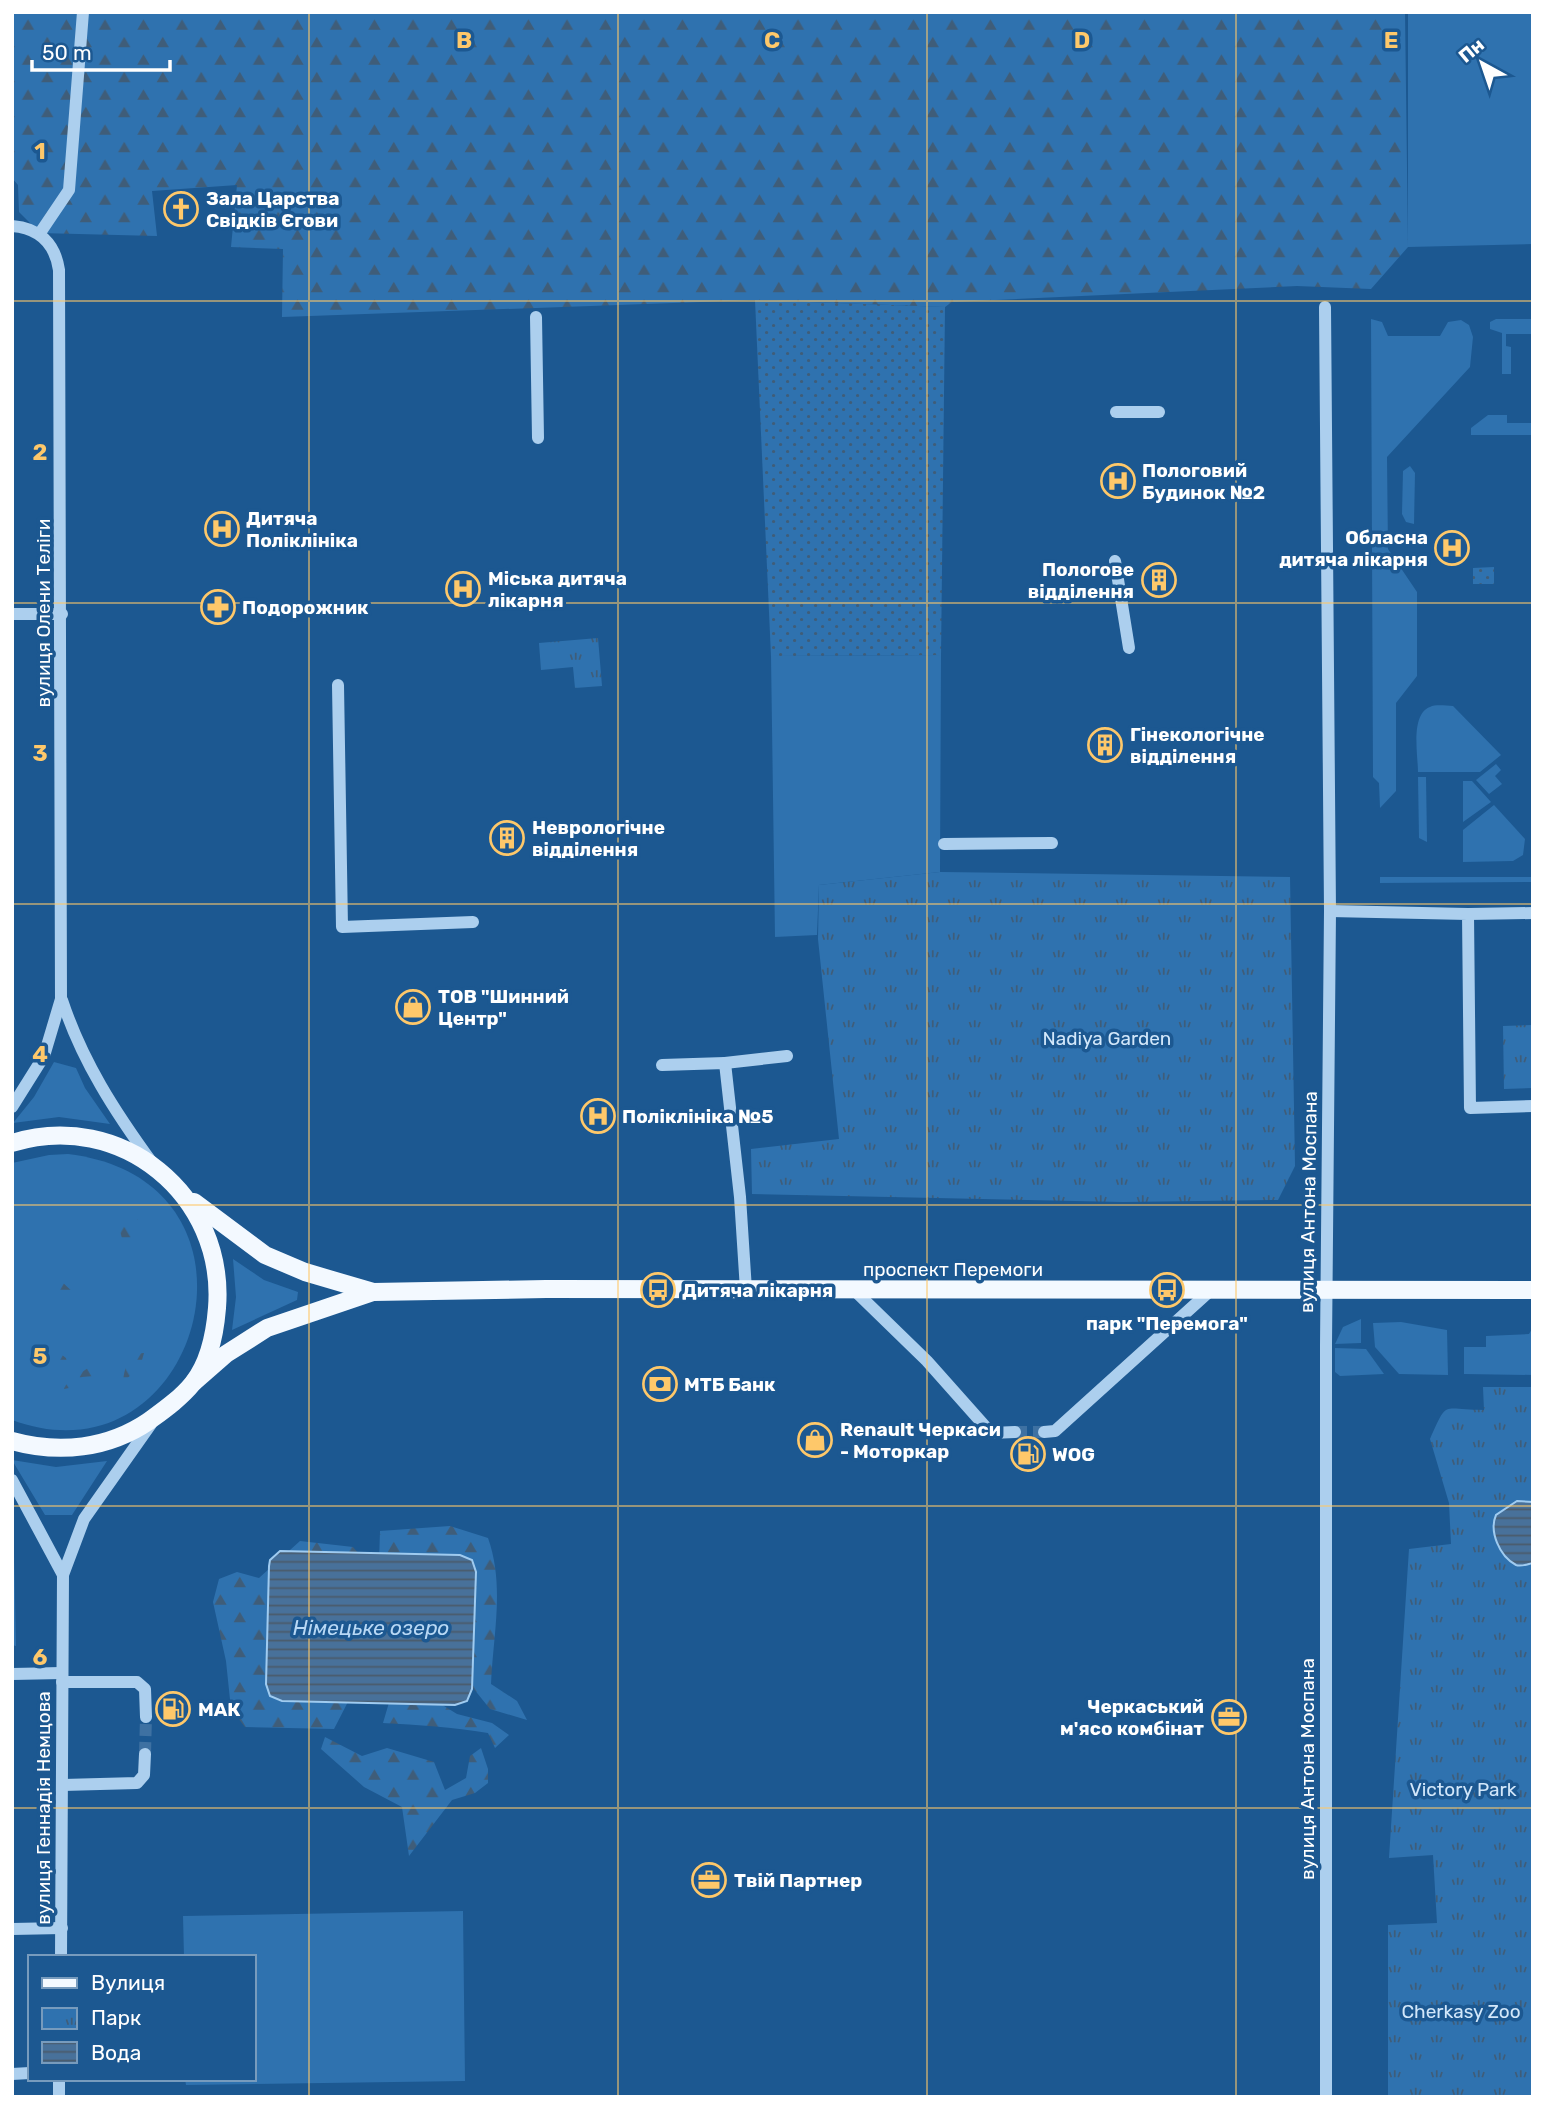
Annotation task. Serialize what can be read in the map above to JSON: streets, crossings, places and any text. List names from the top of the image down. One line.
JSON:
{"streets":{"main road":["проспект Перемоги"],"street":["вулиця Олени Теліги","вулиця Антона Моспана","вулиця Геннадія Немцова"]},"crossings":[["вулиця Антона Моспана","проспект Перемоги"]],"water":["Німецьке озеро"],"parks":["Nadiya Garden","Victory Park","Cherkasy Zoo"],"places":{"church":["Зала Царства Свідків Єгови"],"hospital":["Пологовий Будинок №2","Дитяча Поліклініка","Обласна дитяча лікарня","Міська дитяча лікарня","Поліклініка №5"],"building":["Пологове відділення","Гінекологічне відділення","Неврологічне відділення"],"pharmacy":["Подорожник"],"shop":["ТОВ \"Шинний Центр\"","Renault Черкаси - Моторкар"],"bus stop":["Дитяча лікарня","парк \"Перемога\""],"bank":["МТБ Банк"],"fuel station":["WOG","МАК"],"office":["Черкаський м'ясо комбінат","Твій Партнер"]},"legend":["Вулиця","Парк","Вода"],"scale_bar":"50 m","north":"top left","grid":{"columns":["B","C","D","E"],"rows":["1","2","3","4","5","6"]}}
